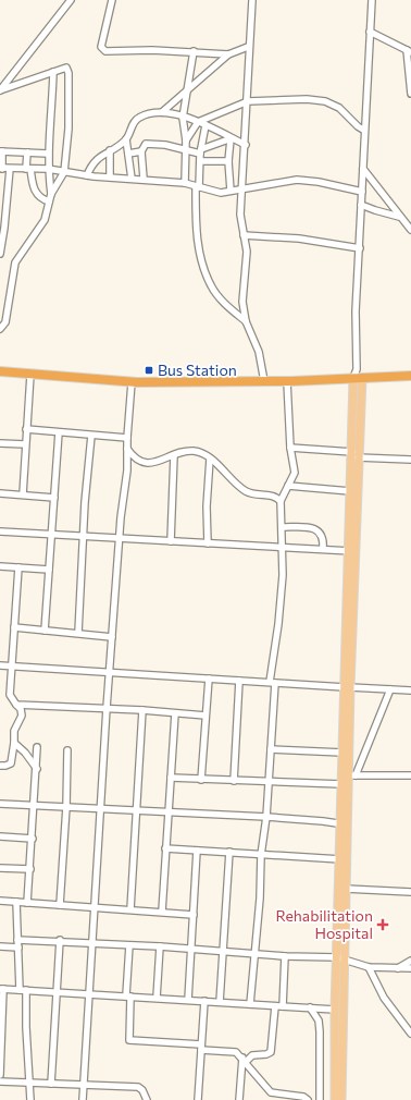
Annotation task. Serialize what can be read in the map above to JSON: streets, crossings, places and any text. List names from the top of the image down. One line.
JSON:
{"places":{"transit":["Bus Station"],"health":["Rehabilitation Hospital"]}}
